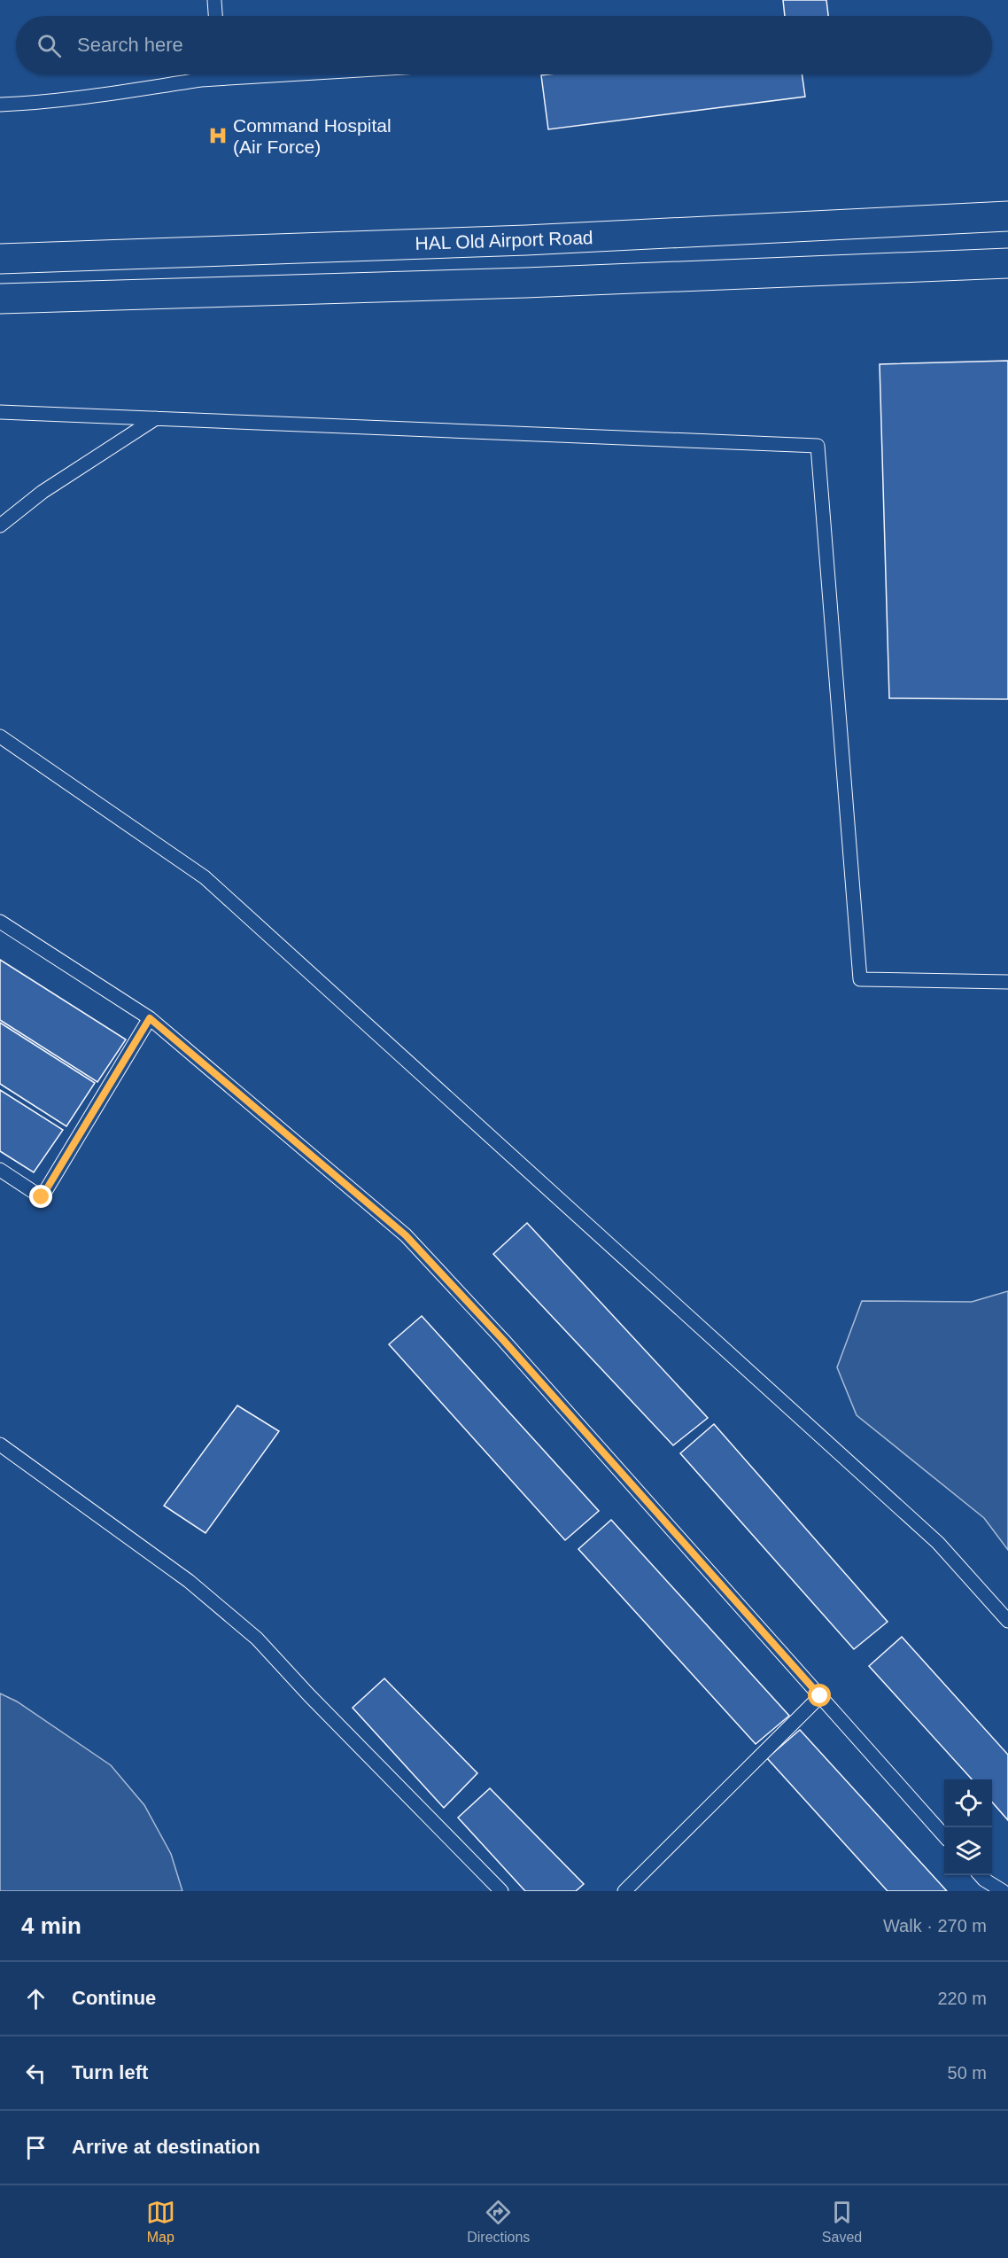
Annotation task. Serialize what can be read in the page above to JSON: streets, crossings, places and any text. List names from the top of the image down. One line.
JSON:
{"streets":{"main road":["HAL Old Airport Road"]},"places":{"hospital":["Command Hospital (Air Force)"]},"page":{"search":"Search here","heading":["4 min","Walk · 270 m"],"list":[["Continue","220 m"],["Turn left","50 m"],"Arrive at destination"],"nav":["Map","Directions","Saved"]}}
